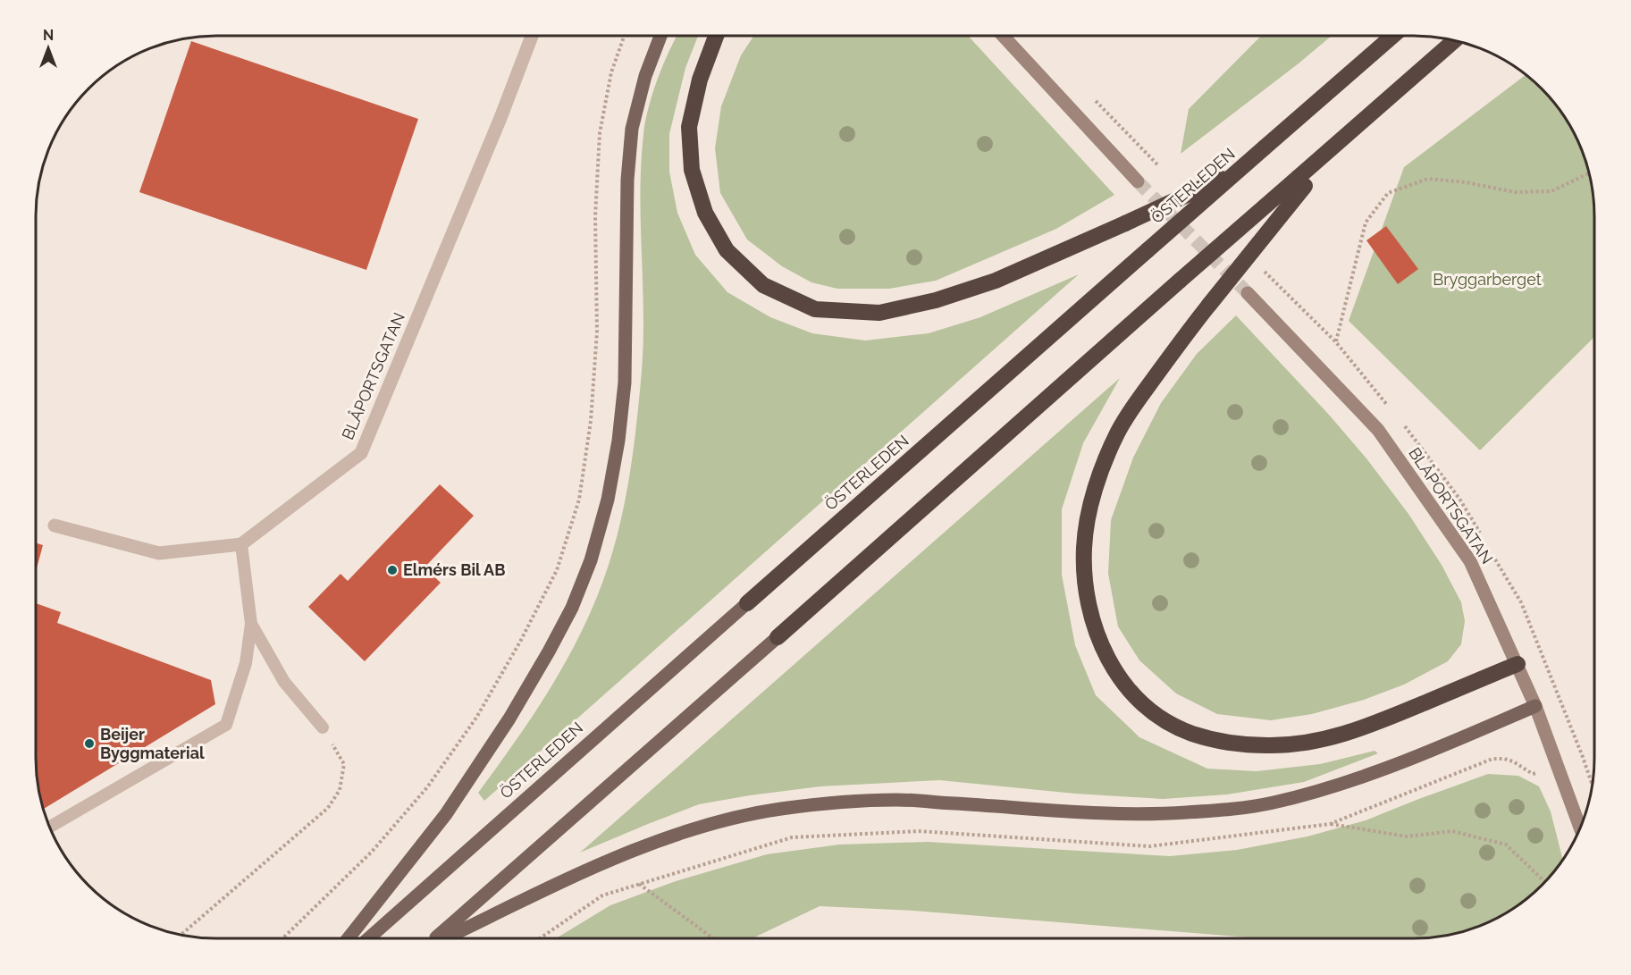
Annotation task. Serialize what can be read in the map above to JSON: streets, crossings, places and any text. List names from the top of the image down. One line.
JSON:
{"streets":{"highway":["ÖSTERLEDEN"],"street":["BLÅPORTSGATAN"]},"parks":["Bryggarberget"],"places":["Elmérs Bil AB","Beijer Byggmaterial"],"north":"top"}
